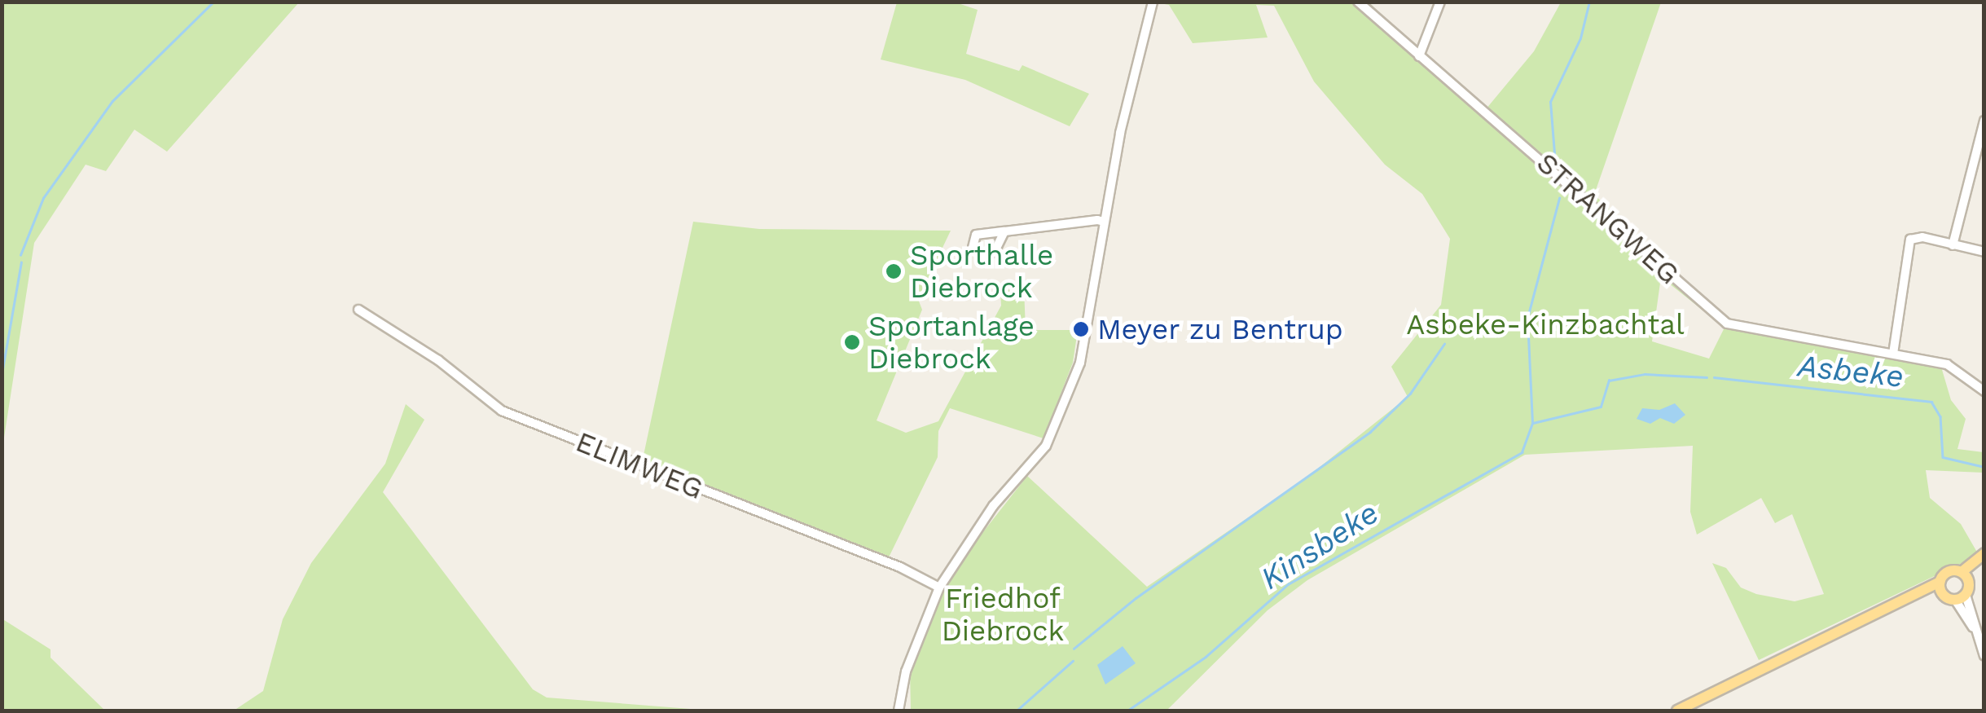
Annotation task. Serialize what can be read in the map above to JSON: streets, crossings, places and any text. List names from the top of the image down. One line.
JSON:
{"streets":{"street":["STRANGWEG","ELIMWEG"]},"water":["Asbeke","Kinsbeke"],"parks":["Asbeke-Kinzbachtal","Friedhof Diebrock"],"places":["Sporthalle Diebrock","Meyer zu Bentrup","Sportanlage Diebrock"]}
